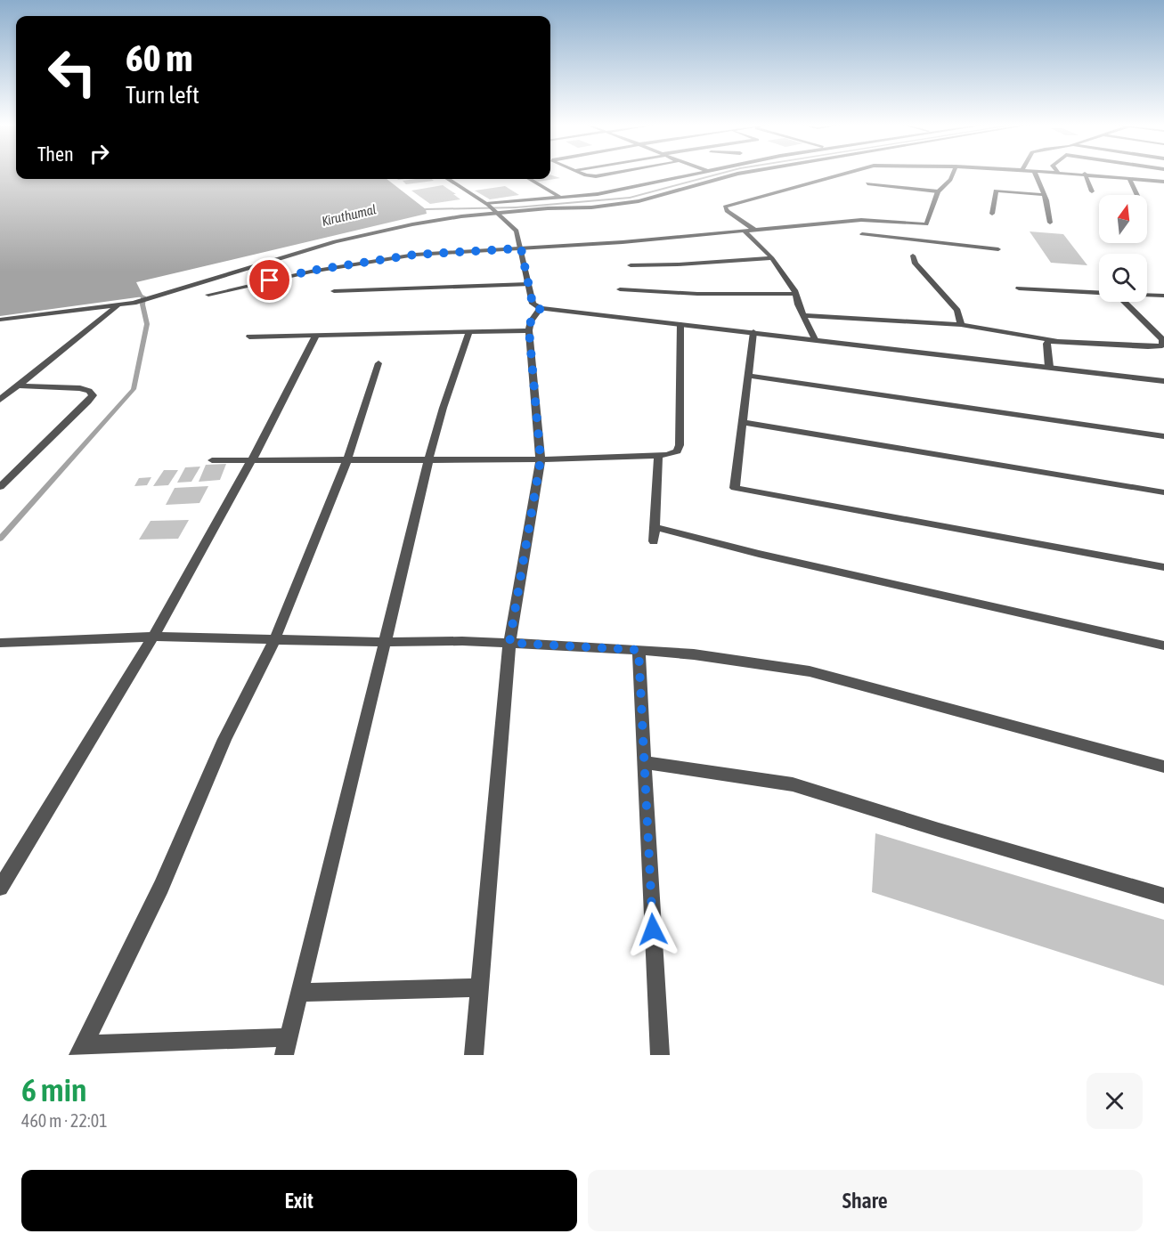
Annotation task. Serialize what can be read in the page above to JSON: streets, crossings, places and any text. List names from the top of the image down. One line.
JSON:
{"water":["Kiruthumal"],"north":"top","page":{"turn":["60 m","Turn left"],"then":"Then","heading":["6 min","460 m · 22:01"],"buttons":["Exit","Share"]}}
